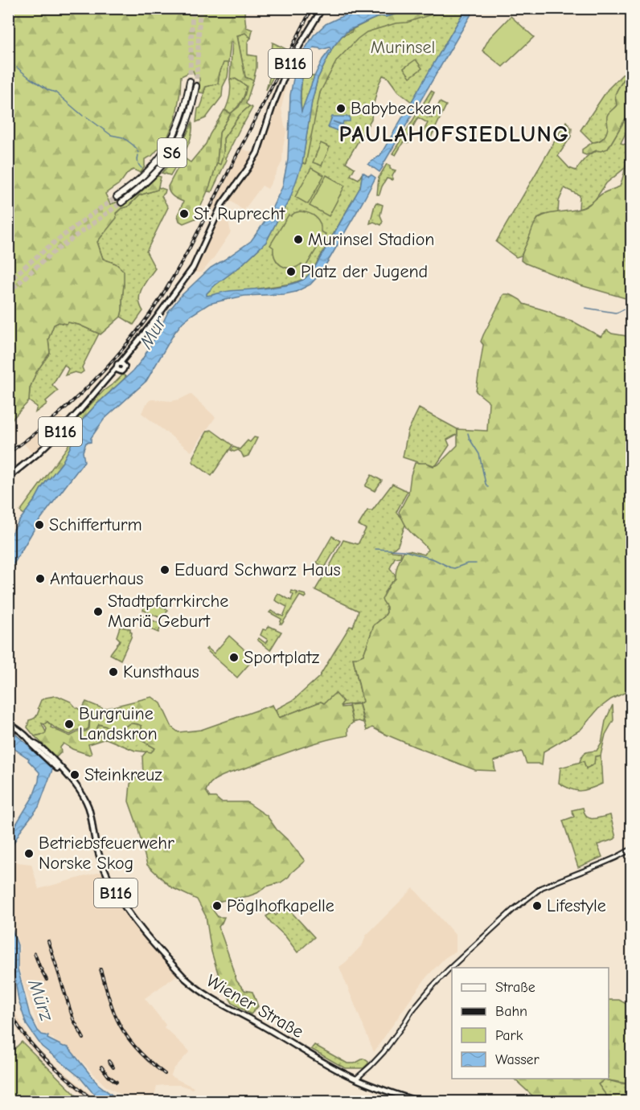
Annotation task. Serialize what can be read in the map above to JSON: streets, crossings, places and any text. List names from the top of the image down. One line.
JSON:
{"streets":{"highway":["S6"],"main road":["B116","Wiener Straße"]},"districts":["PAULAHOFSIEDLUNG"],"water":["Mur","Mürz"],"parks":["Murinsel"],"places":["Babybecken","St. Ruprecht","Murinsel Stadion","Platz der Jugend","Schifferturm","Eduard Schwarz Haus","Antauerhaus","Stadtpfarrkirche Mariä Geburt","Sportplatz","Kunsthaus","Burgruine Landskron","Steinkreuz","Betriebsfeuerwehr Norske Skog","Pöglhofkapelle","Lifestyle"],"legend":["Straße","Bahn","Park","Wasser"]}
